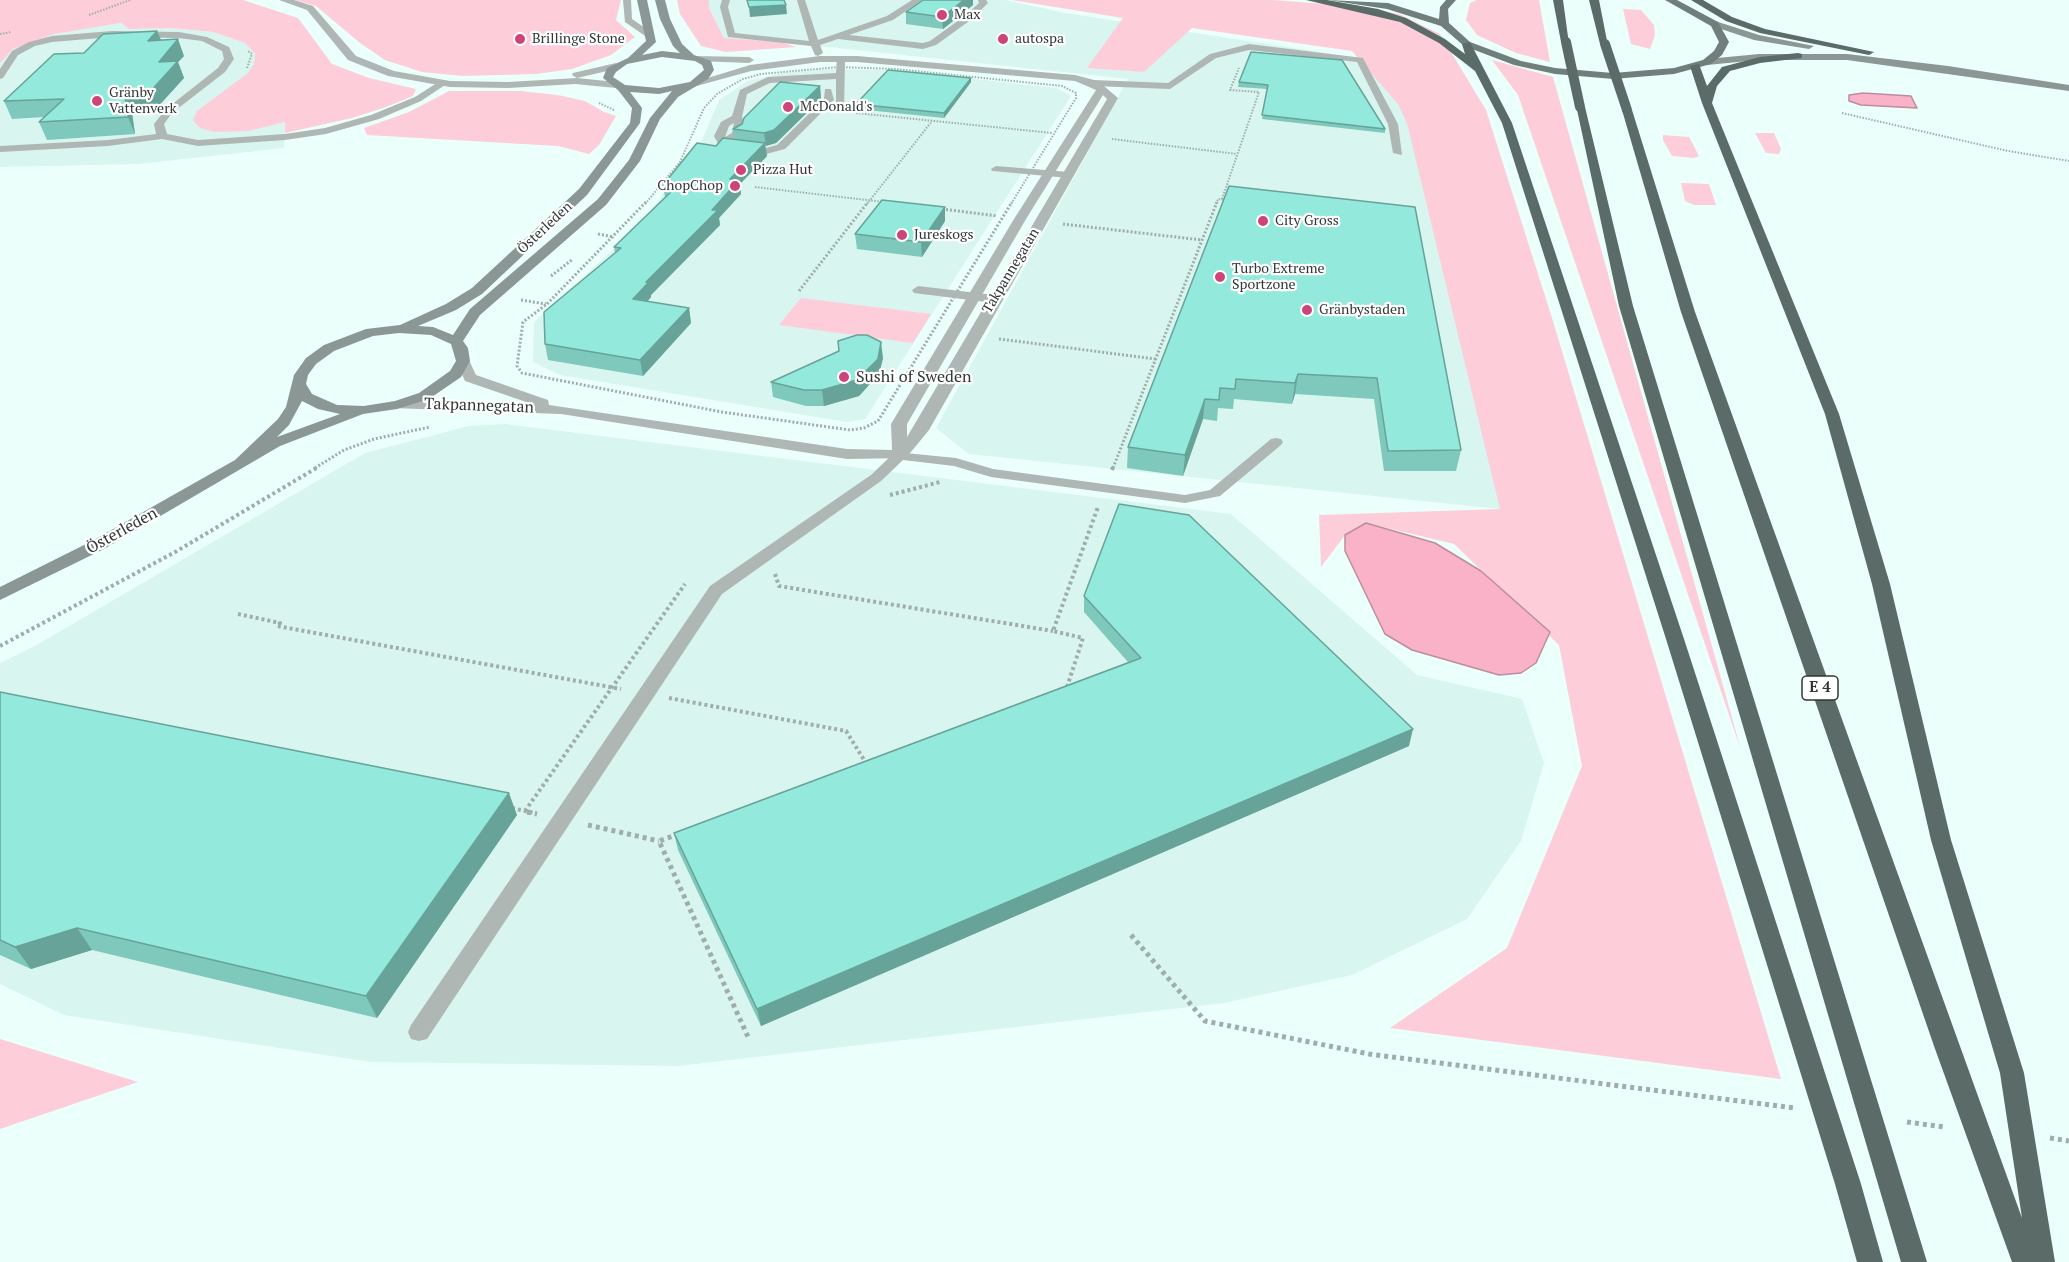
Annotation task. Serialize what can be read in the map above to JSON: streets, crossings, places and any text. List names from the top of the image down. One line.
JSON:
{"streets":{"highway":["E 4"],"main road":["Österleden"],"street":["Takpannegatan"]},"places":["Max","Brillinge Stone","autospa","Gränby Vattenverk","McDonald's","Pizza Hut","ChopChop","City Gross","Jureskogs","Turbo Extreme Sportzone","Gränbystaden","Sushi of Sweden"]}
